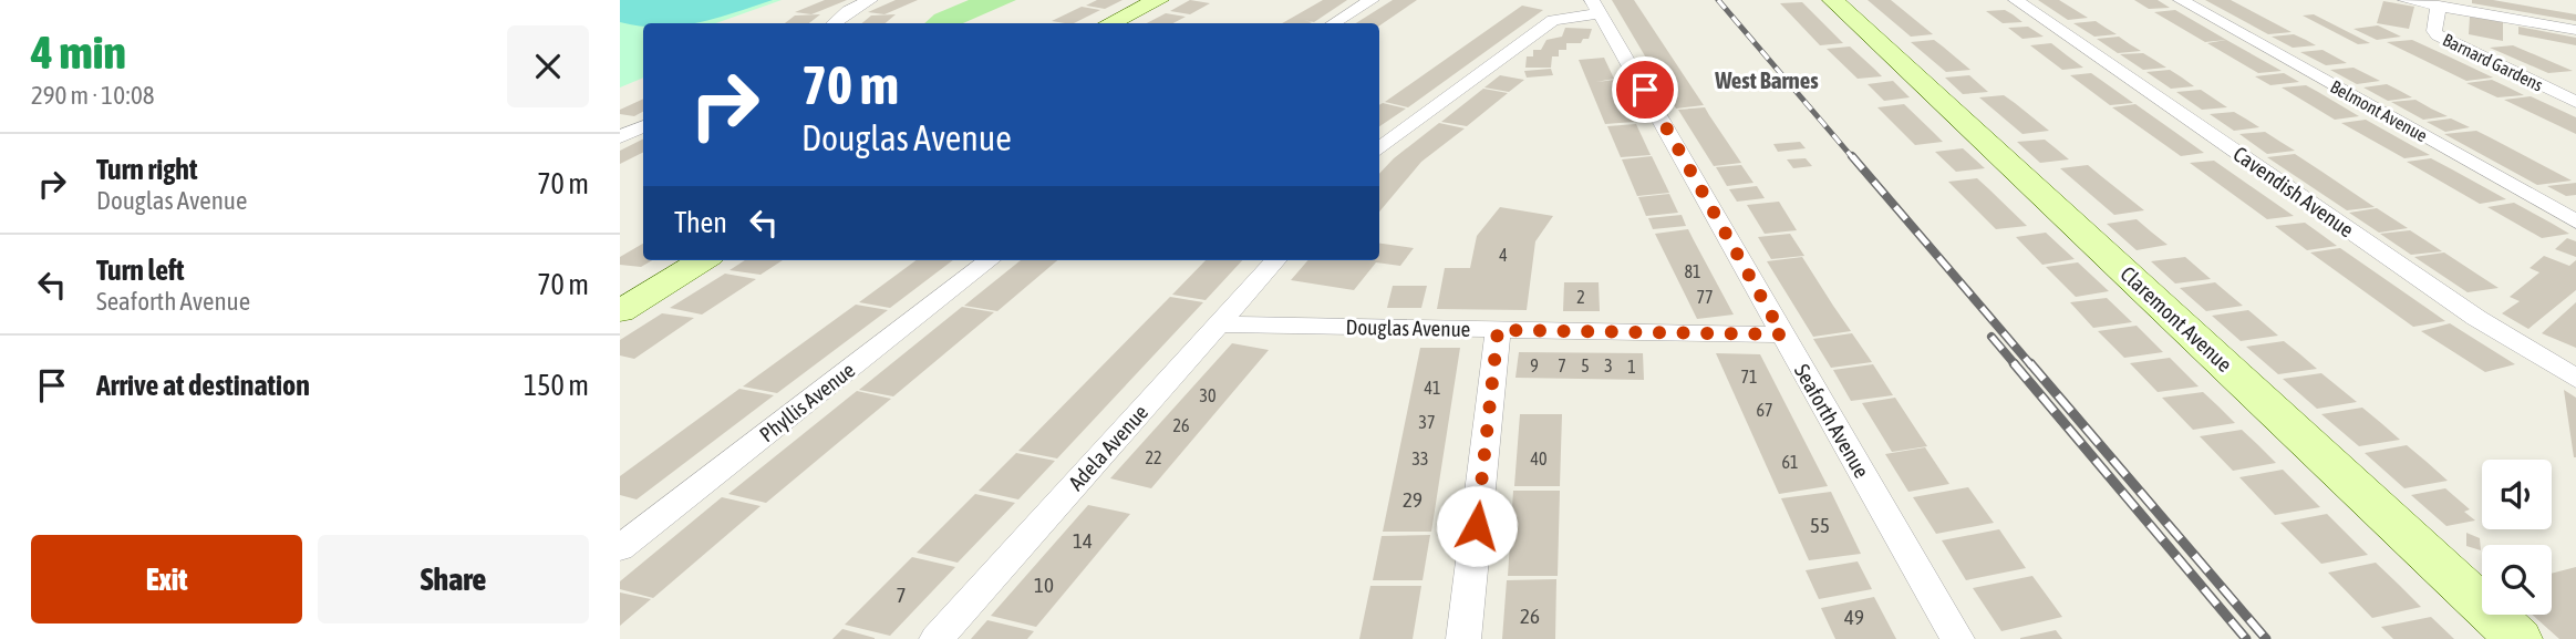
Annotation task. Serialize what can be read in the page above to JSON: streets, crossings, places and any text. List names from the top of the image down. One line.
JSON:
{"streets":{"street":["Barnard Gardens","Belmont Avenue","Cavendish Avenue","Claremont Avenue","Douglas Avenue","Phyllis Avenue","Seaforth Avenue","Adela Avenue"]},"crossings":[["Douglas Avenue","Seaforth Avenue"],["Douglas Avenue","Adela Avenue"]],"districts":["West Barnes"],"house_numbers":["4","81","2","77","9","7","5","3","1","71","41","30","67","37","26","22","33","40","61","29","55","14","10","7","26","49"],"page":{"heading":["4 min","290 m · 10:08"],"turn":["70 m","Douglas Avenue"],"list":[{"name":"Turn right","note":"Douglas Avenue","value":"70 m"},{"name":"Turn left","note":"Seaforth Avenue","value":"70 m"},{"name":"Arrive at destination","value":"150 m"}],"then":"Then","buttons":["Exit","Share"]}}
